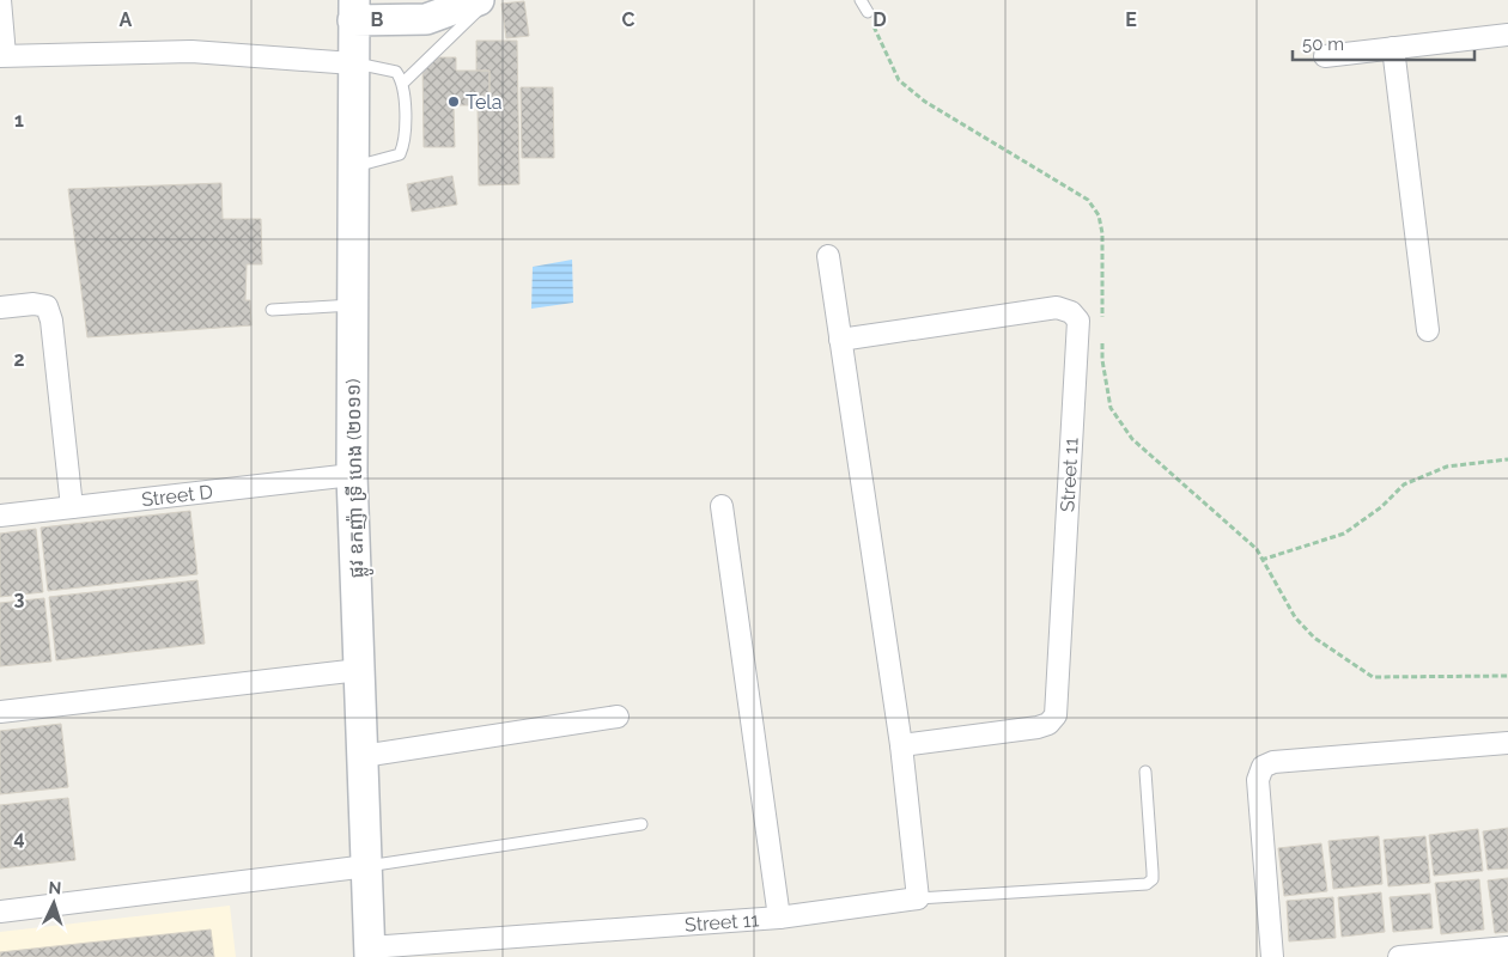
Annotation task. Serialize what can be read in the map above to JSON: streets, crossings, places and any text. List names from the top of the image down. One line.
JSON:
{"streets":{"main road":["ផ្លូវ ឧកញ៉ា ទ្រី ហេង (២០១១)"],"street":["Street 11","Street D"]},"crossings":[["Street 11","ផ្លូវ ឧកញ៉ា ទ្រី ហេង (២០១១)"],["ផ្លូវ ឧកញ៉ា ទ្រី ហេង (២០១១)","Street D"]],"places":["Tela"],"scale_bar":"50 m","north":"top","grid":{"columns":["A","B","C","D","E"],"rows":["1","2","3","4"]}}
